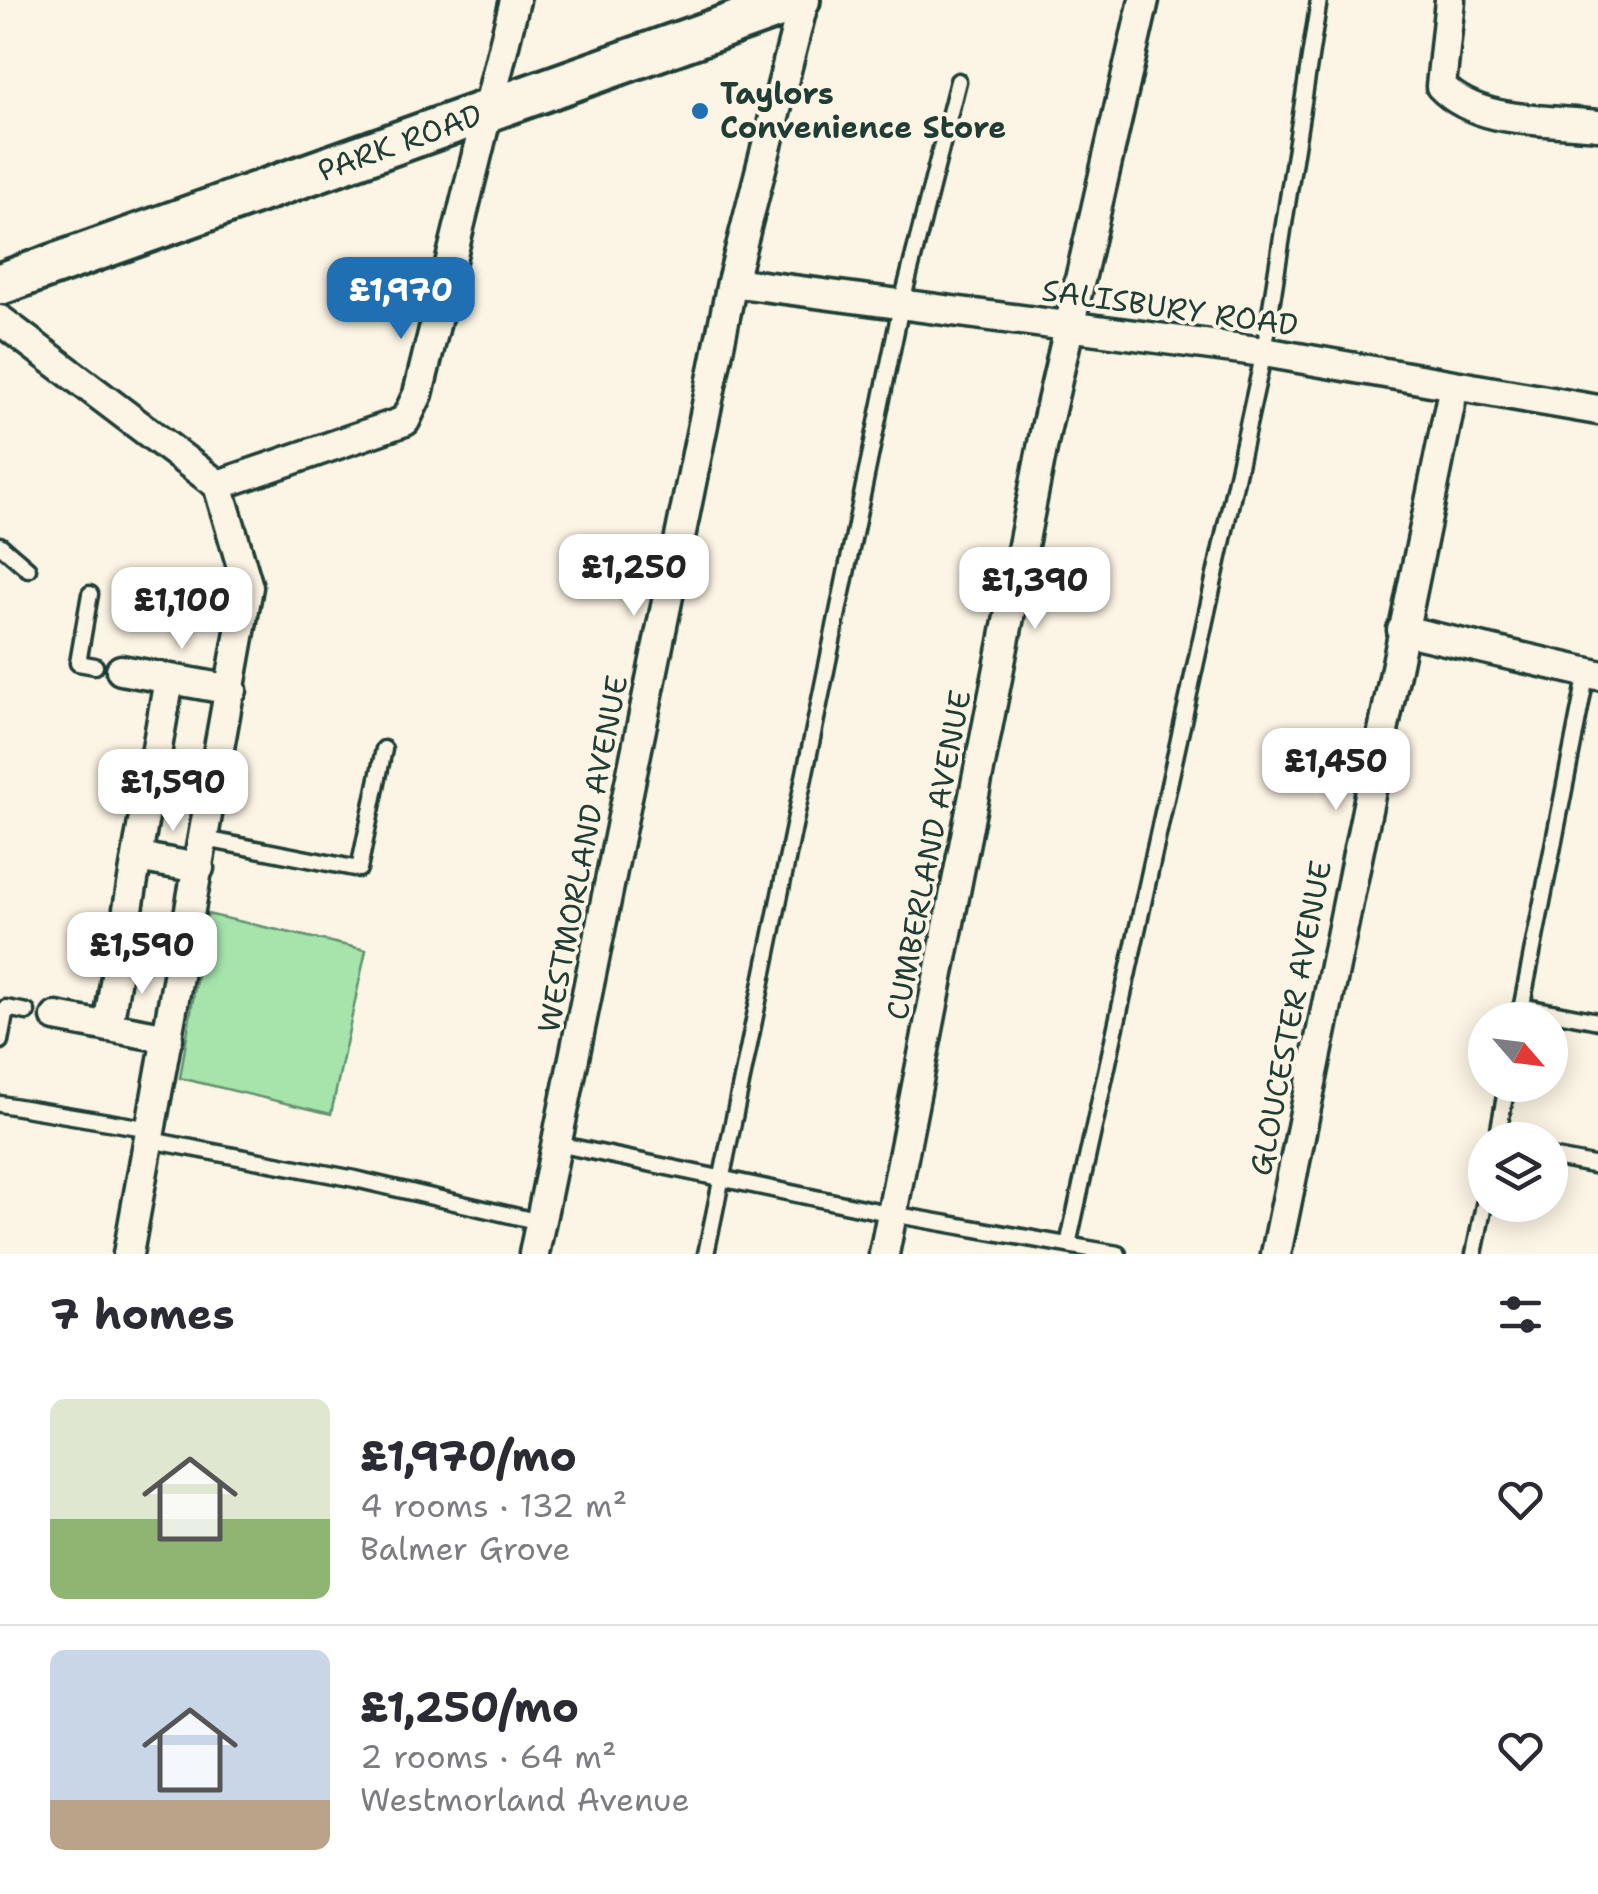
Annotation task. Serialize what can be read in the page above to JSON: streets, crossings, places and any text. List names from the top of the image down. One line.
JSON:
{"streets":{"main road":["PARK ROAD"],"street":["SALISBURY ROAD","WESTMORLAND AVENUE","CUMBERLAND AVENUE","GLOUCESTER AVENUE"]},"crossings":[["PARK ROAD","WESTMORLAND AVENUE"],["SALISBURY ROAD","WESTMORLAND AVENUE"],["SALISBURY ROAD","CUMBERLAND AVENUE"],["SALISBURY ROAD","GLOUCESTER AVENUE"]],"places":["Taylors Convenience Store"],"north":"bottom right","page":{"price":["£1,970","£1,250","£1,390","£1,100","£1,450","£1,590","£1,590"],"heading":"7 homes","list":[{"name":"£1,970/mo","note":"4 rooms · 132 m² · Balmer Grove"},{"name":"£1,250/mo","note":"2 rooms · 64 m² · Westmorland Avenue"}]}}
